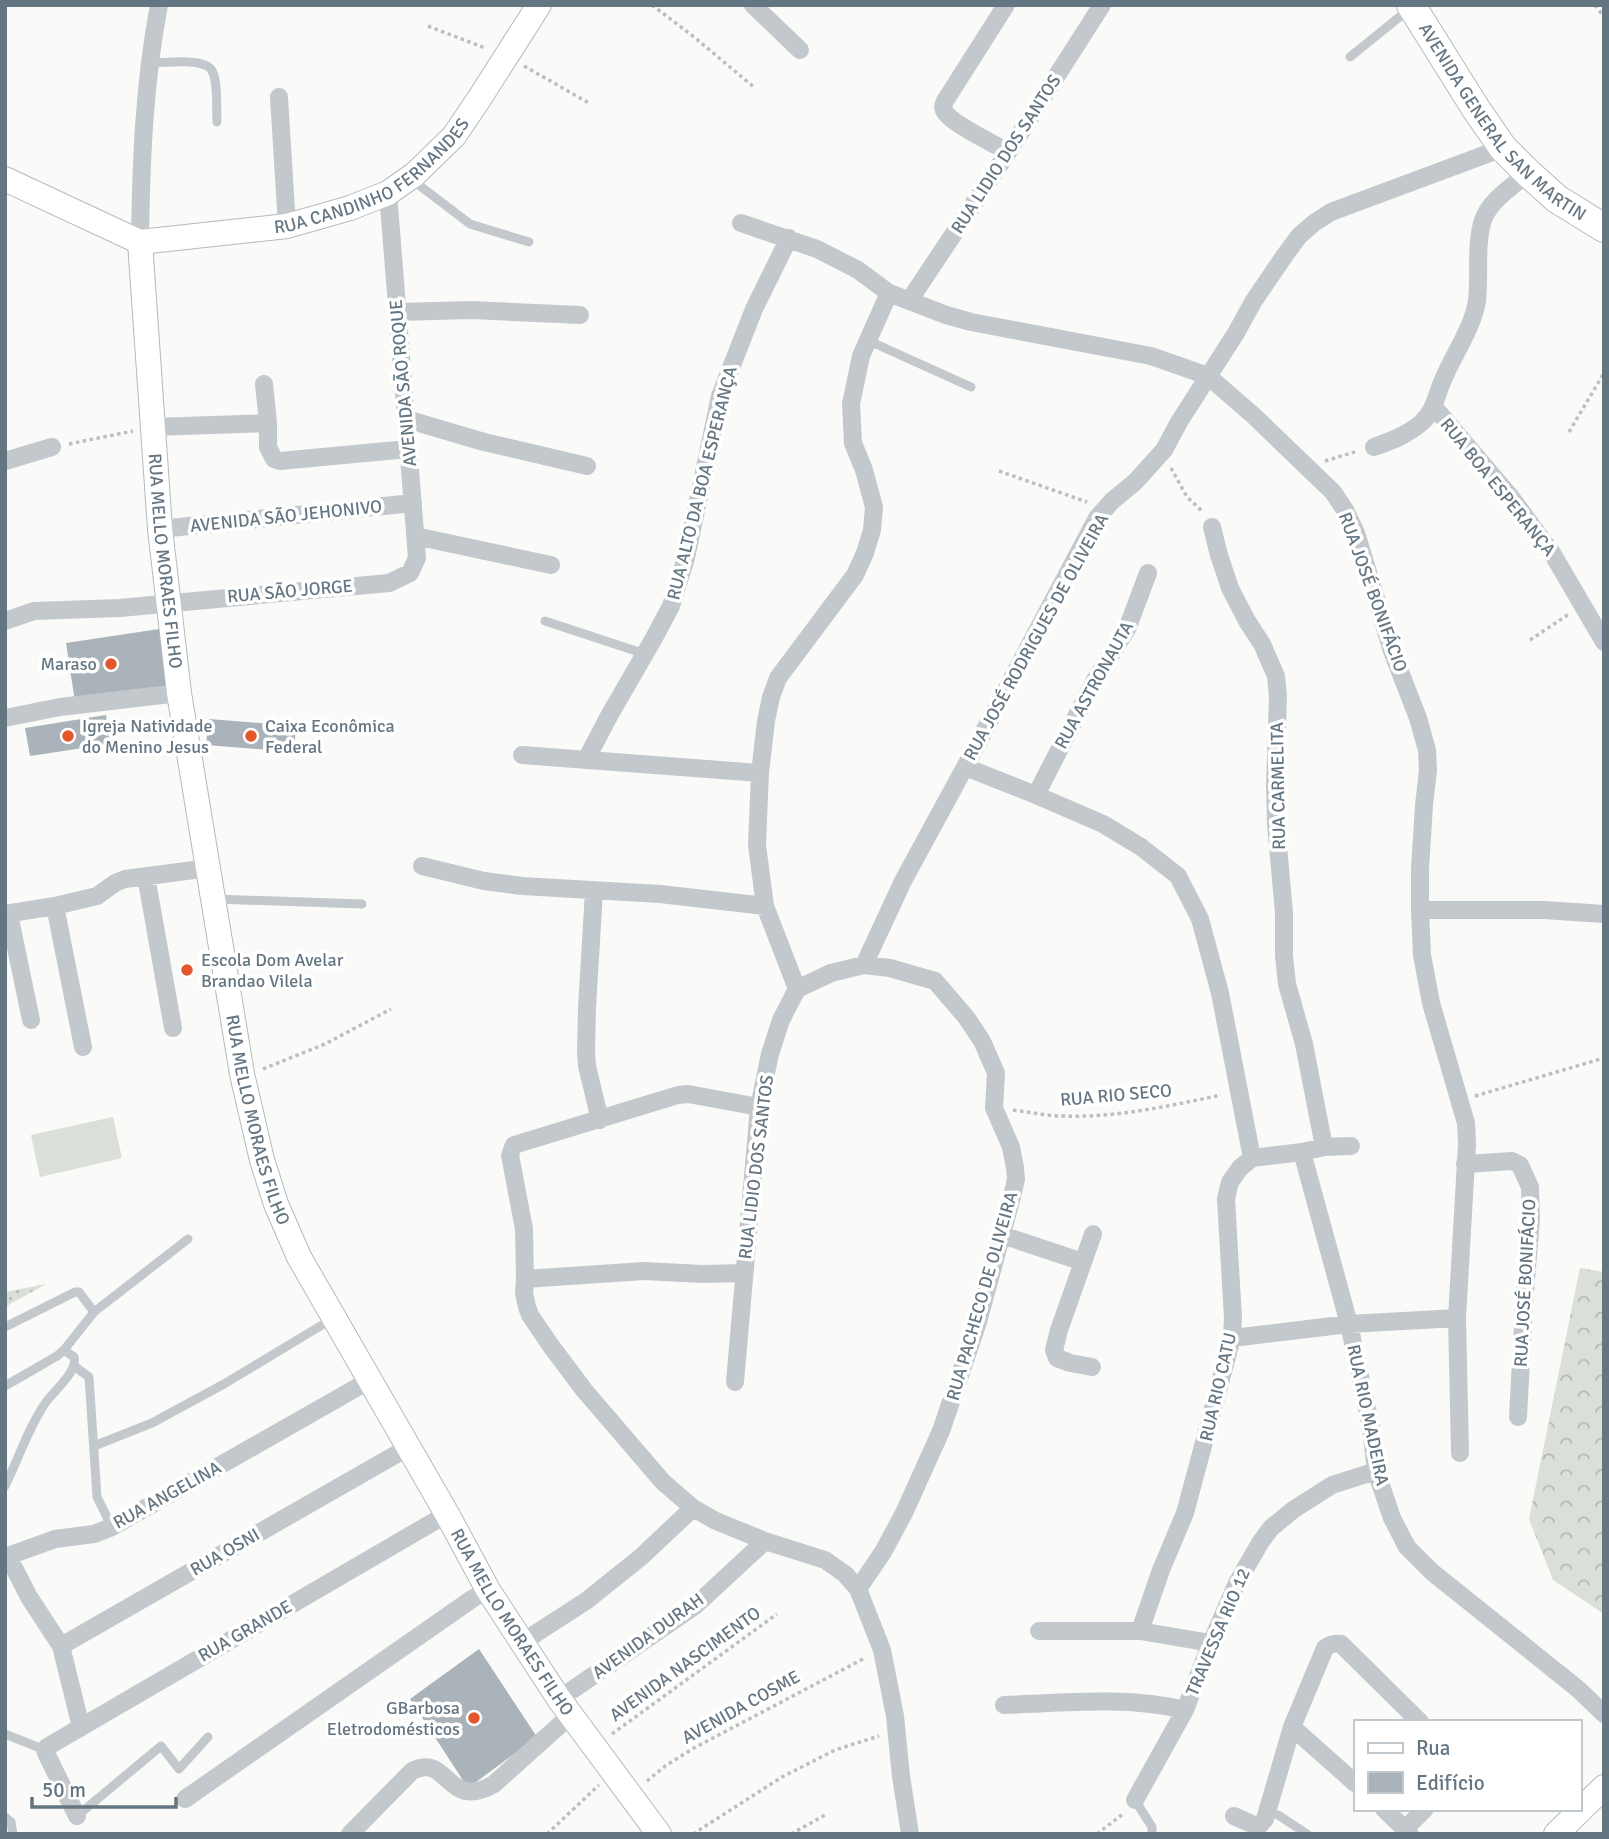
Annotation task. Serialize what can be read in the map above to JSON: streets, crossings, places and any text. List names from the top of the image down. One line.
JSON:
{"streets":{"main road":["AVENIDA GENERAL SAN MARTIN","RUA CANDINHO FERNANDES","RUA MELLO MORAES FILHO"],"street":["RUA LIDIO DOS SANTOS","AVENIDA SÃO ROQUE","RUA ALTO DA BOA ESPERANÇA","RUA BOA ESPERANÇA","AVENIDA SÃO JEHONIVO","RUA SÃO JORGE","RUA JOSÉ BONIFÁCIO","RUA JOSÉ RODRIGUES DE OLIVEIRA","RUA ASTRONAUTA","RUA CARMELITA","RUA PACHECO DE OLIVEIRA","RUA RIO CATU","RUA RIO MADEIRA","RUA ANGELINA","RUA OSNI","RUA GRANDE","TRAVESSA RIO 12","AVENIDA DURAH"],"path":["RUA RIO SECO","AVENIDA NASCIMENTO","AVENIDA COSME"]},"crossings":[["AVENIDA GENERAL SAN MARTIN","RUA BOA ESPERANÇA"],["AVENIDA GENERAL SAN MARTIN","RUA JOSÉ RODRIGUES DE OLIVEIRA"],["RUA LIDIO DOS SANTOS","RUA JOSÉ BONIFÁCIO"],["RUA LIDIO DOS SANTOS","RUA PACHECO DE OLIVEIRA"],["RUA CANDINHO FERNANDES","AVENIDA SÃO ROQUE"],["RUA CANDINHO FERNANDES","RUA MELLO MORAES FILHO"],["AVENIDA SÃO ROQUE","AVENIDA SÃO JEHONIVO"],["AVENIDA SÃO ROQUE","RUA SÃO JORGE"],["AVENIDA SÃO JEHONIVO","RUA MELLO MORAES FILHO"],["RUA MELLO MORAES FILHO","RUA SÃO JORGE"],["RUA MELLO MORAES FILHO","RUA ANGELINA"],["RUA MELLO MORAES FILHO","RUA OSNI"],["RUA MELLO MORAES FILHO","RUA GRANDE"],["RUA MELLO MORAES FILHO","AVENIDA DURAH"],["RUA JOSÉ BONIFÁCIO","RUA JOSÉ RODRIGUES DE OLIVEIRA"],["RUA JOSÉ RODRIGUES DE OLIVEIRA","RUA PACHECO DE OLIVEIRA"],["RUA RIO SECO","RUA PACHECO DE OLIVEIRA"],["RUA RIO MADEIRA","TRAVESSA RIO 12"],["RUA ANGELINA","RUA OSNI"],["RUA ANGELINA","RUA GRANDE"]],"places":["Maraso","Igreja Natividade do Menino Jesus","Caixa Econômica Federal","Escola Dom Avelar Brandao Vilela","GBarbosa Eletrodomésticos"],"legend":["Rua","Edifício"],"scale_bar":"50 m"}
